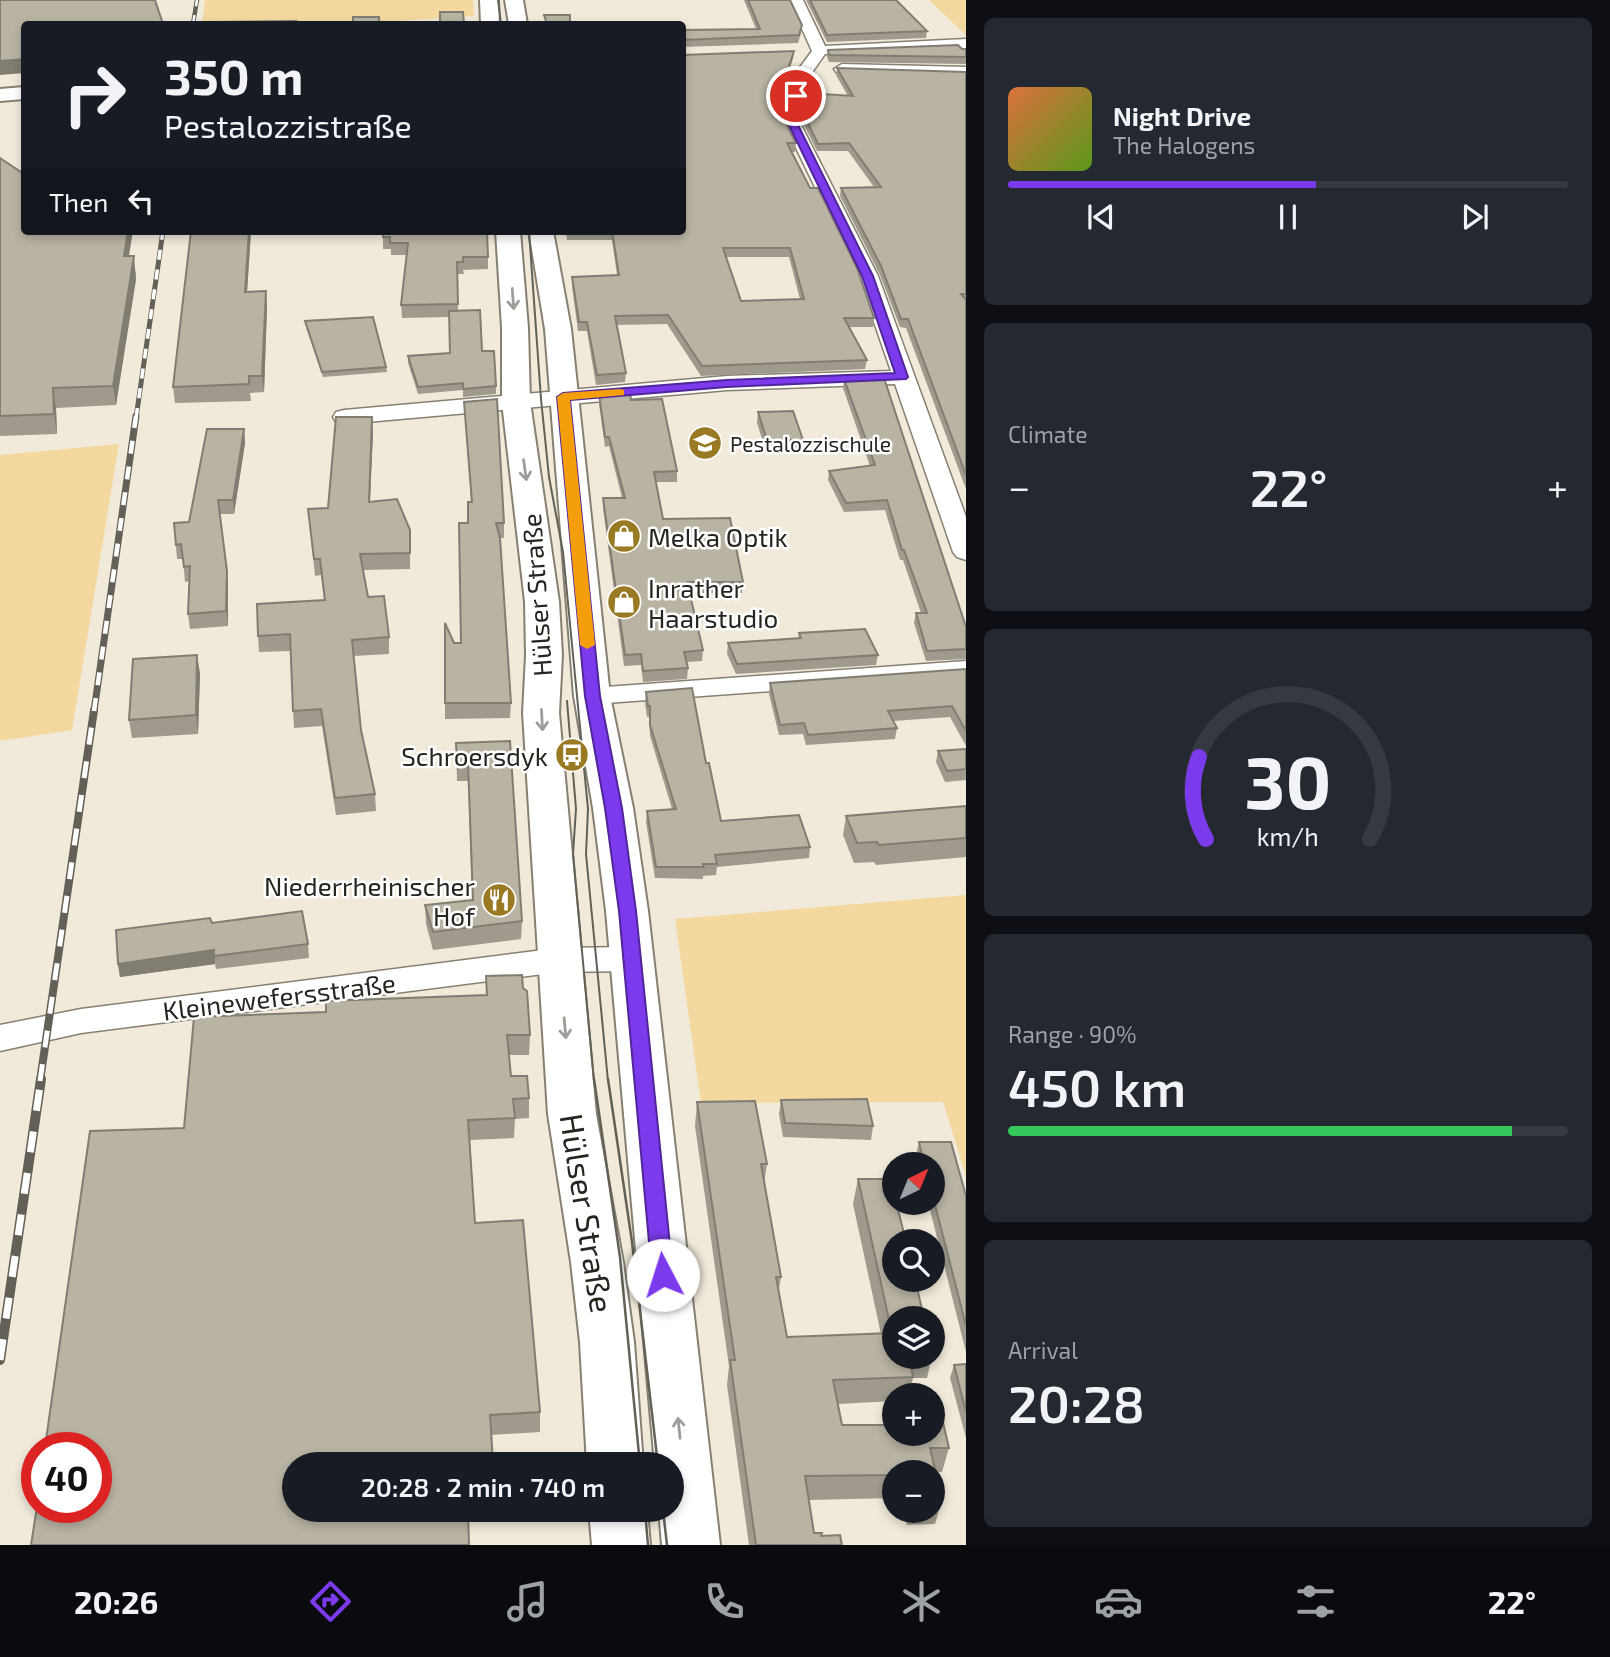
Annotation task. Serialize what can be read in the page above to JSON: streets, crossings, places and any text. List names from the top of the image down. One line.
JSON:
{"streets":{"street":["Hülser Straße","Kleinewefersstraße"]},"crossings":[["Hülser Straße","Kleinewefersstraße"]],"places":{"school or university":["Pestalozzischule"],"shop":["Melka Optik","Inrather Haarstudio"],"bus stop":["Schroersdyk"],"restaurant":["Niederrheinischer Hof"]},"north":"top right","page":{"turn":["350 m","Pestalozzistraße"],"song":["Night Drive","The Halogens"],"then":"Then","tile":["Climate",["Range · 90%","450 km"],["Arrival","20:28"]],"heat":["−","22°","+"],"map_buttons":["+","−"],"limit":"40","trip":"20:28 · 2 min · 740 m","tabs":["20:26","22°"],"gauge":["30","km/h"]}}
